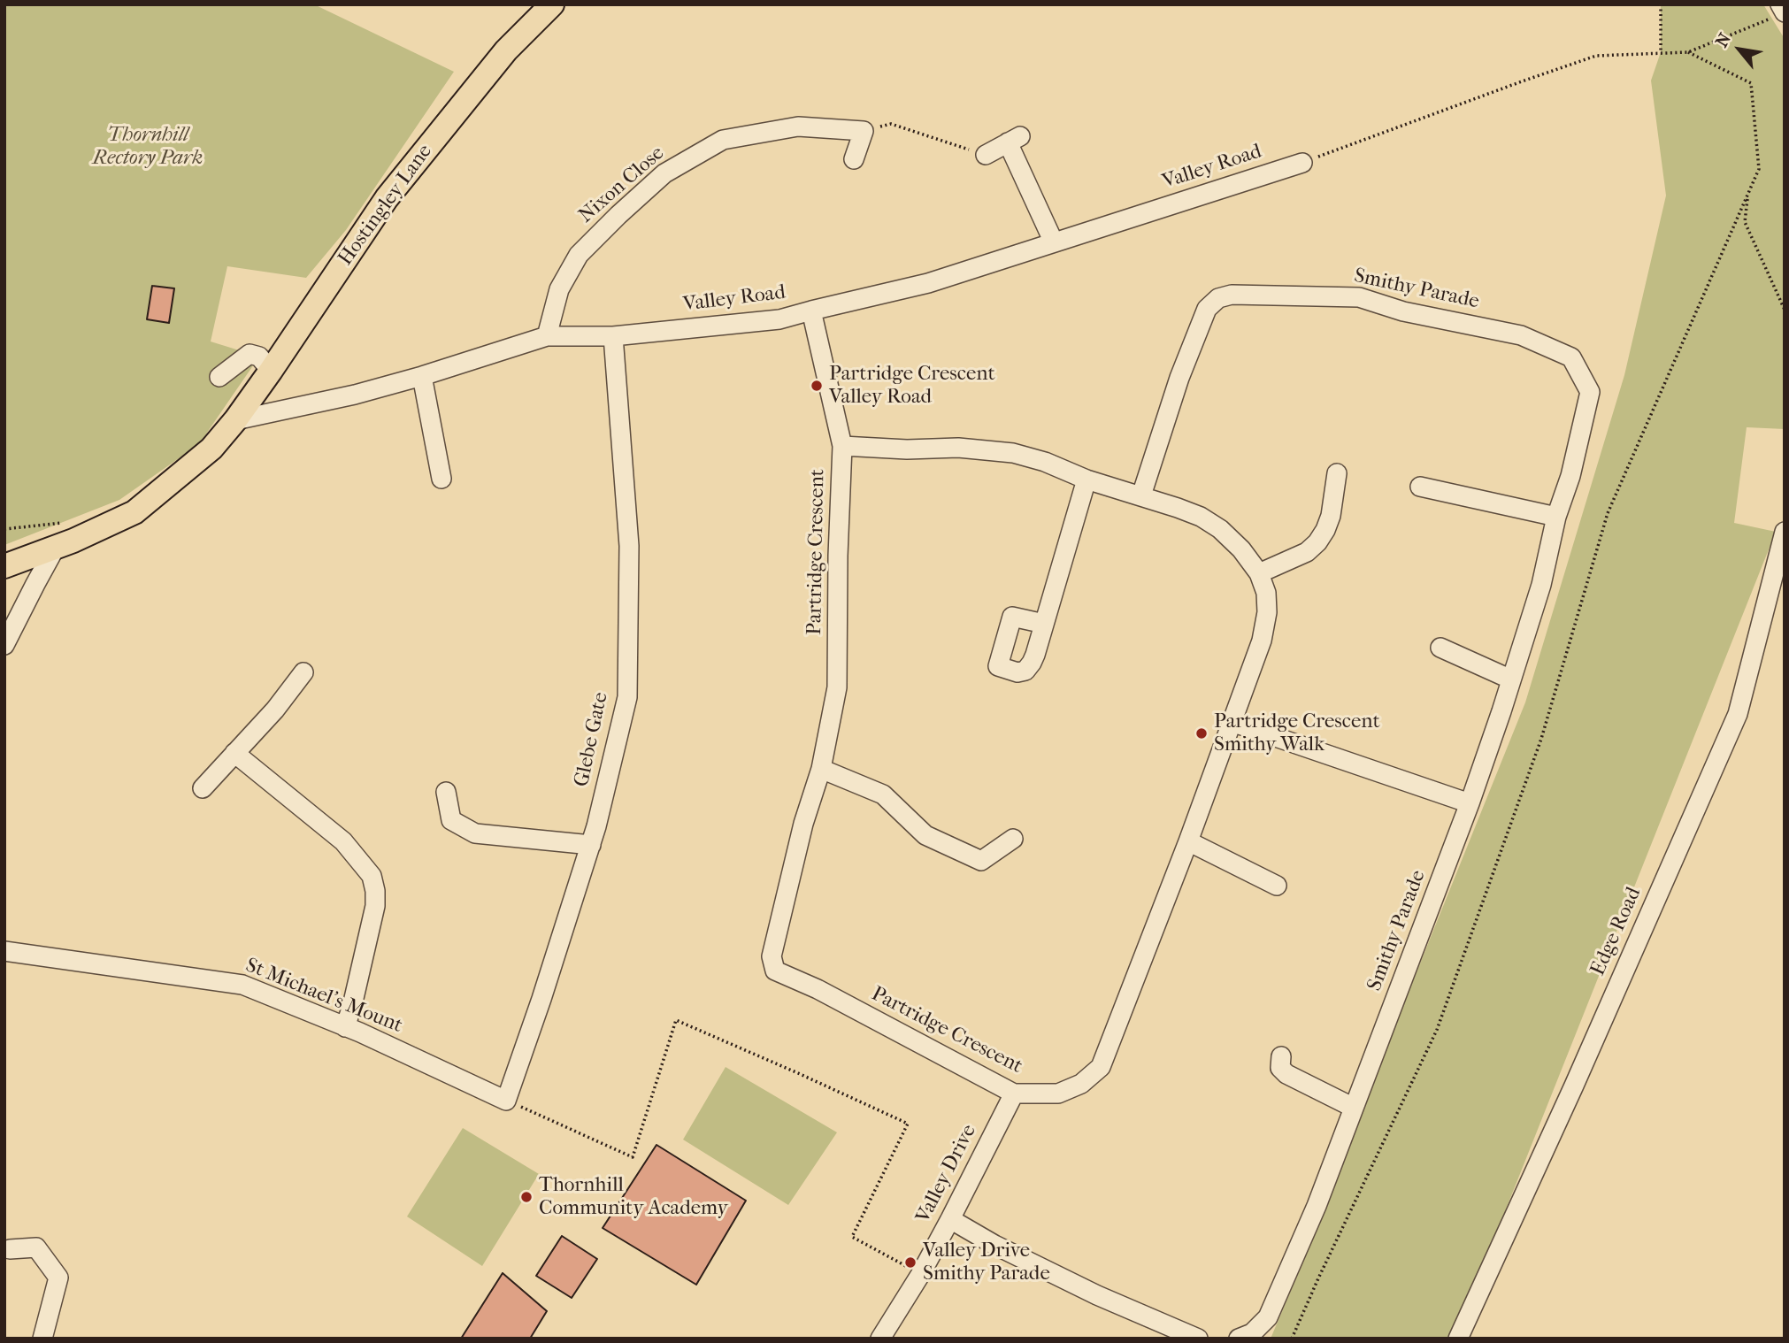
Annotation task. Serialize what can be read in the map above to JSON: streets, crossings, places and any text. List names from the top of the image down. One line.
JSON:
{"streets":{"main road":["Hostingley Lane"],"street":["Valley Road","Nixon Close","Smithy Parade","Partridge Crescent","Glebe Gate","Edge Road","St Michael's Mount","Valley Drive"]},"crossings":[["Valley Road","Nixon Close"],["Valley Road","Hostingley Lane"],["Valley Road","Partridge Crescent"],["Valley Road","Glebe Gate"],["Smithy Parade","Partridge Crescent"],["Partridge Crescent","Valley Drive"],["Glebe Gate","St Michael's Mount"]],"parks":["Thornhill Rectory Park"],"places":["Partridge Crescent Valley Road","Partridge Crescent Smithy Walk","Thornhill Community Academy","Valley Drive Smithy Parade"],"north":"top left"}
